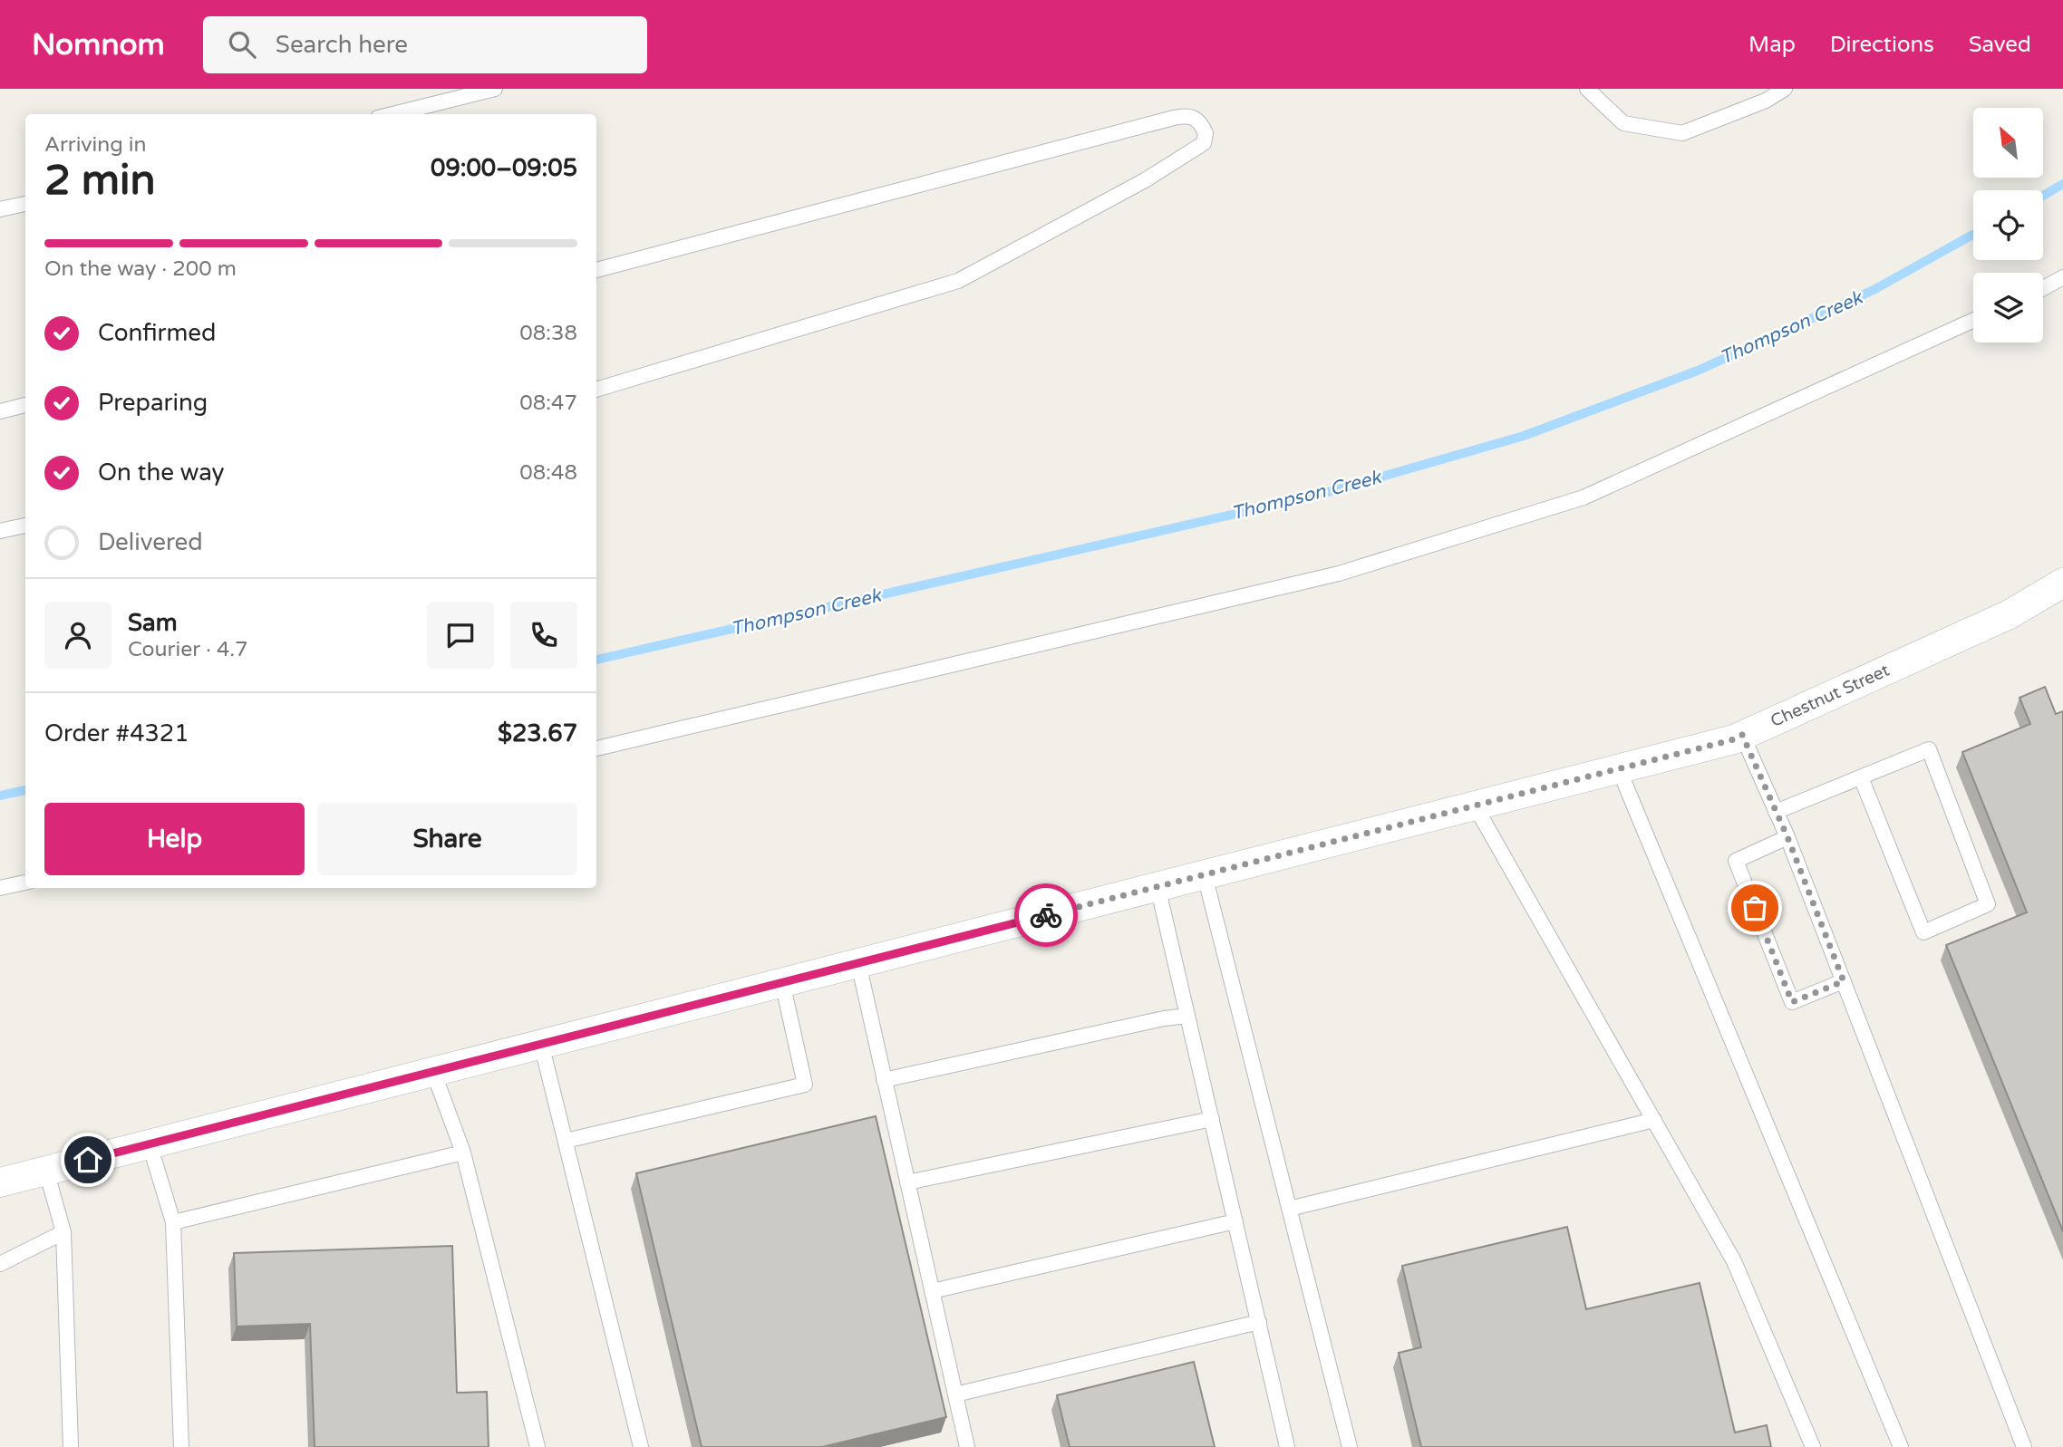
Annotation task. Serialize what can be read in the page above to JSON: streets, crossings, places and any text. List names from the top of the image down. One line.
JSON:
{"streets":{"street":["Chestnut Street"]},"water":["Thompson Creek"],"north":"top left","page":{"header":"Nomnom","search":"Search here","nav":["Map","Directions","Saved"],"heading":["2 min","Arriving in","09:00–09:05"],"panel":["Sam","Courier · 4.7","Order #4321","$23.67"],"bar":"On the way · 200 m","list":[["Confirmed","08:38"],["Preparing","08:47"],["On the way","08:48"],"Delivered"],"buttons":["Help","Share"]}}
